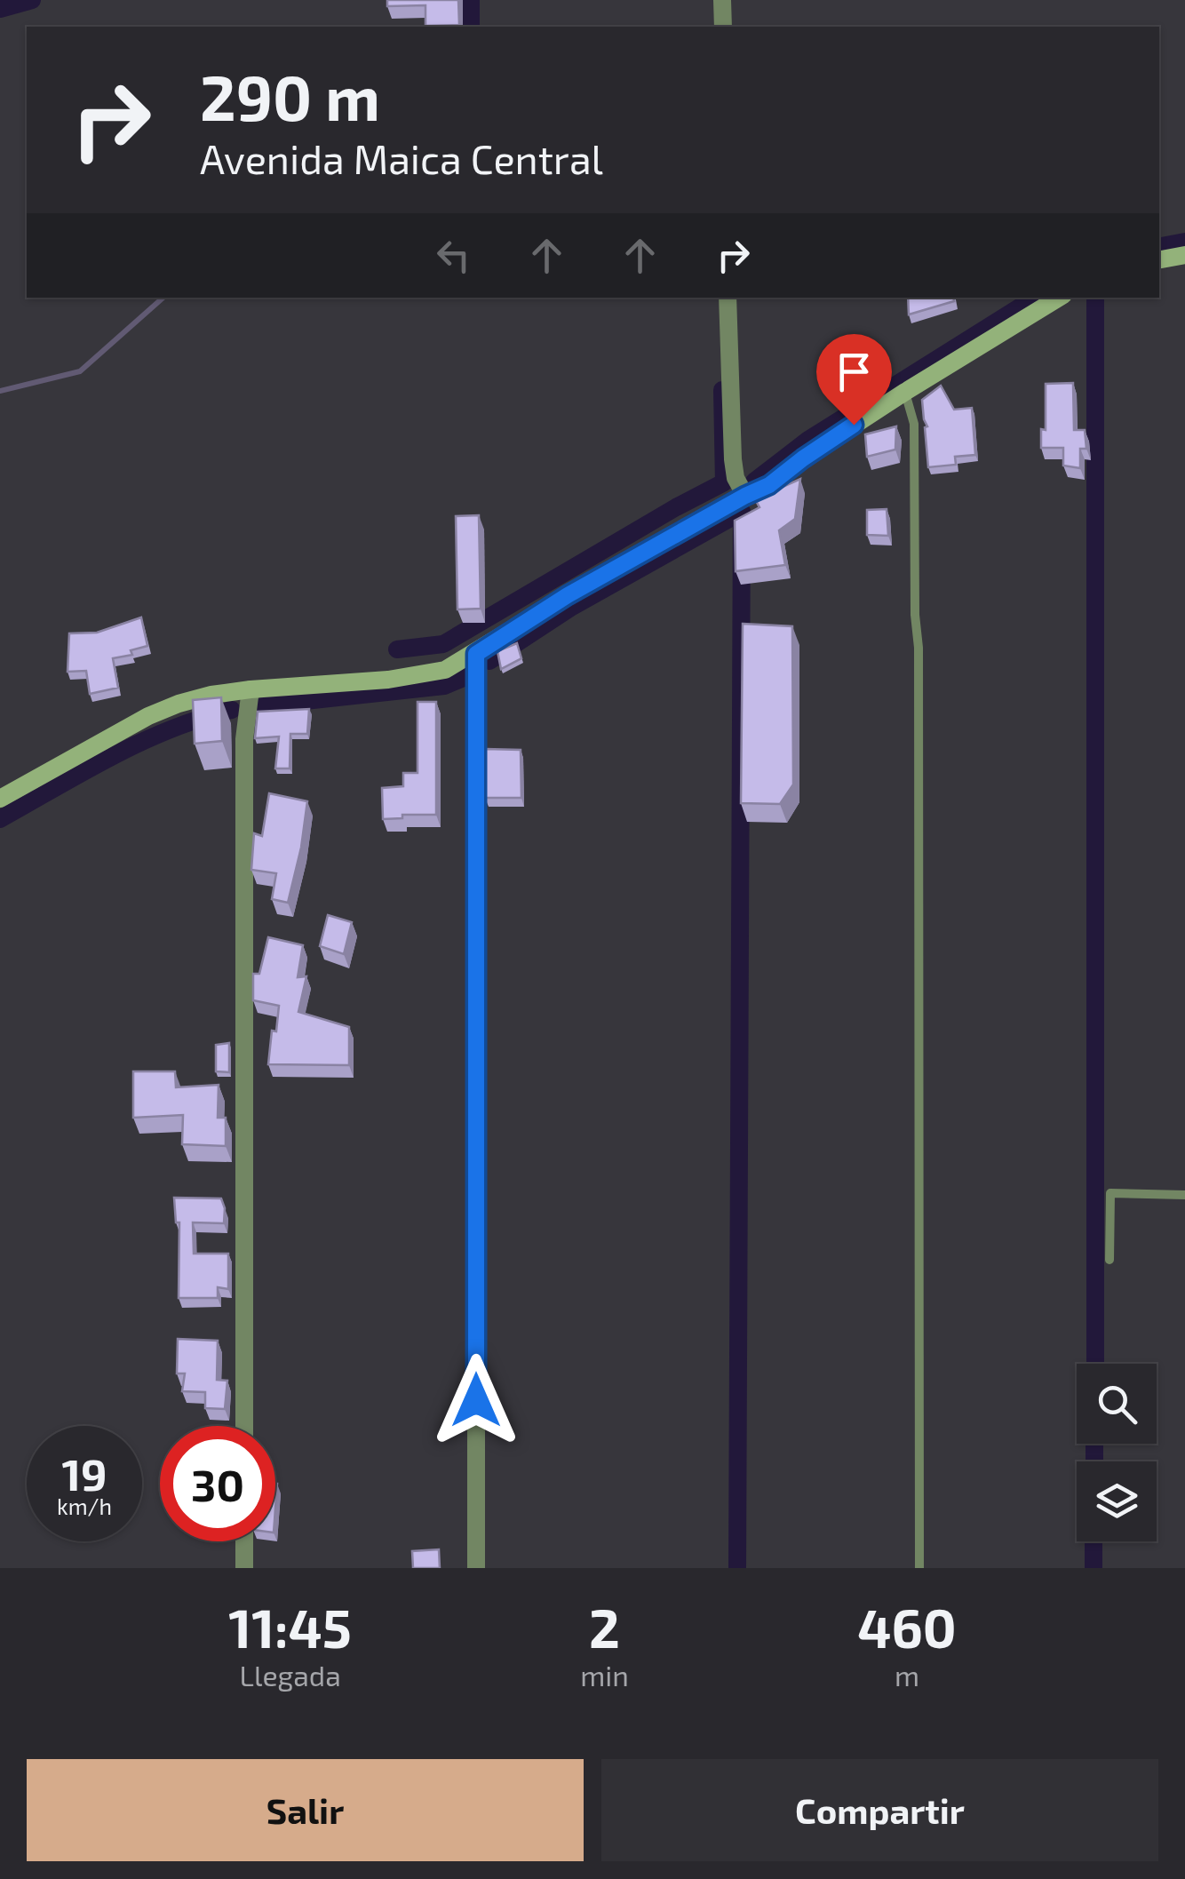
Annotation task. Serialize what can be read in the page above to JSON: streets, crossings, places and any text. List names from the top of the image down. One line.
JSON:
{"page":{"turn":["290 m","Avenida Maica Central"],"speed":"19 km/h","limit":"30","eta":["11:45","Llegada","2","min","460","m"],"buttons":["Salir","Compartir"]}}
